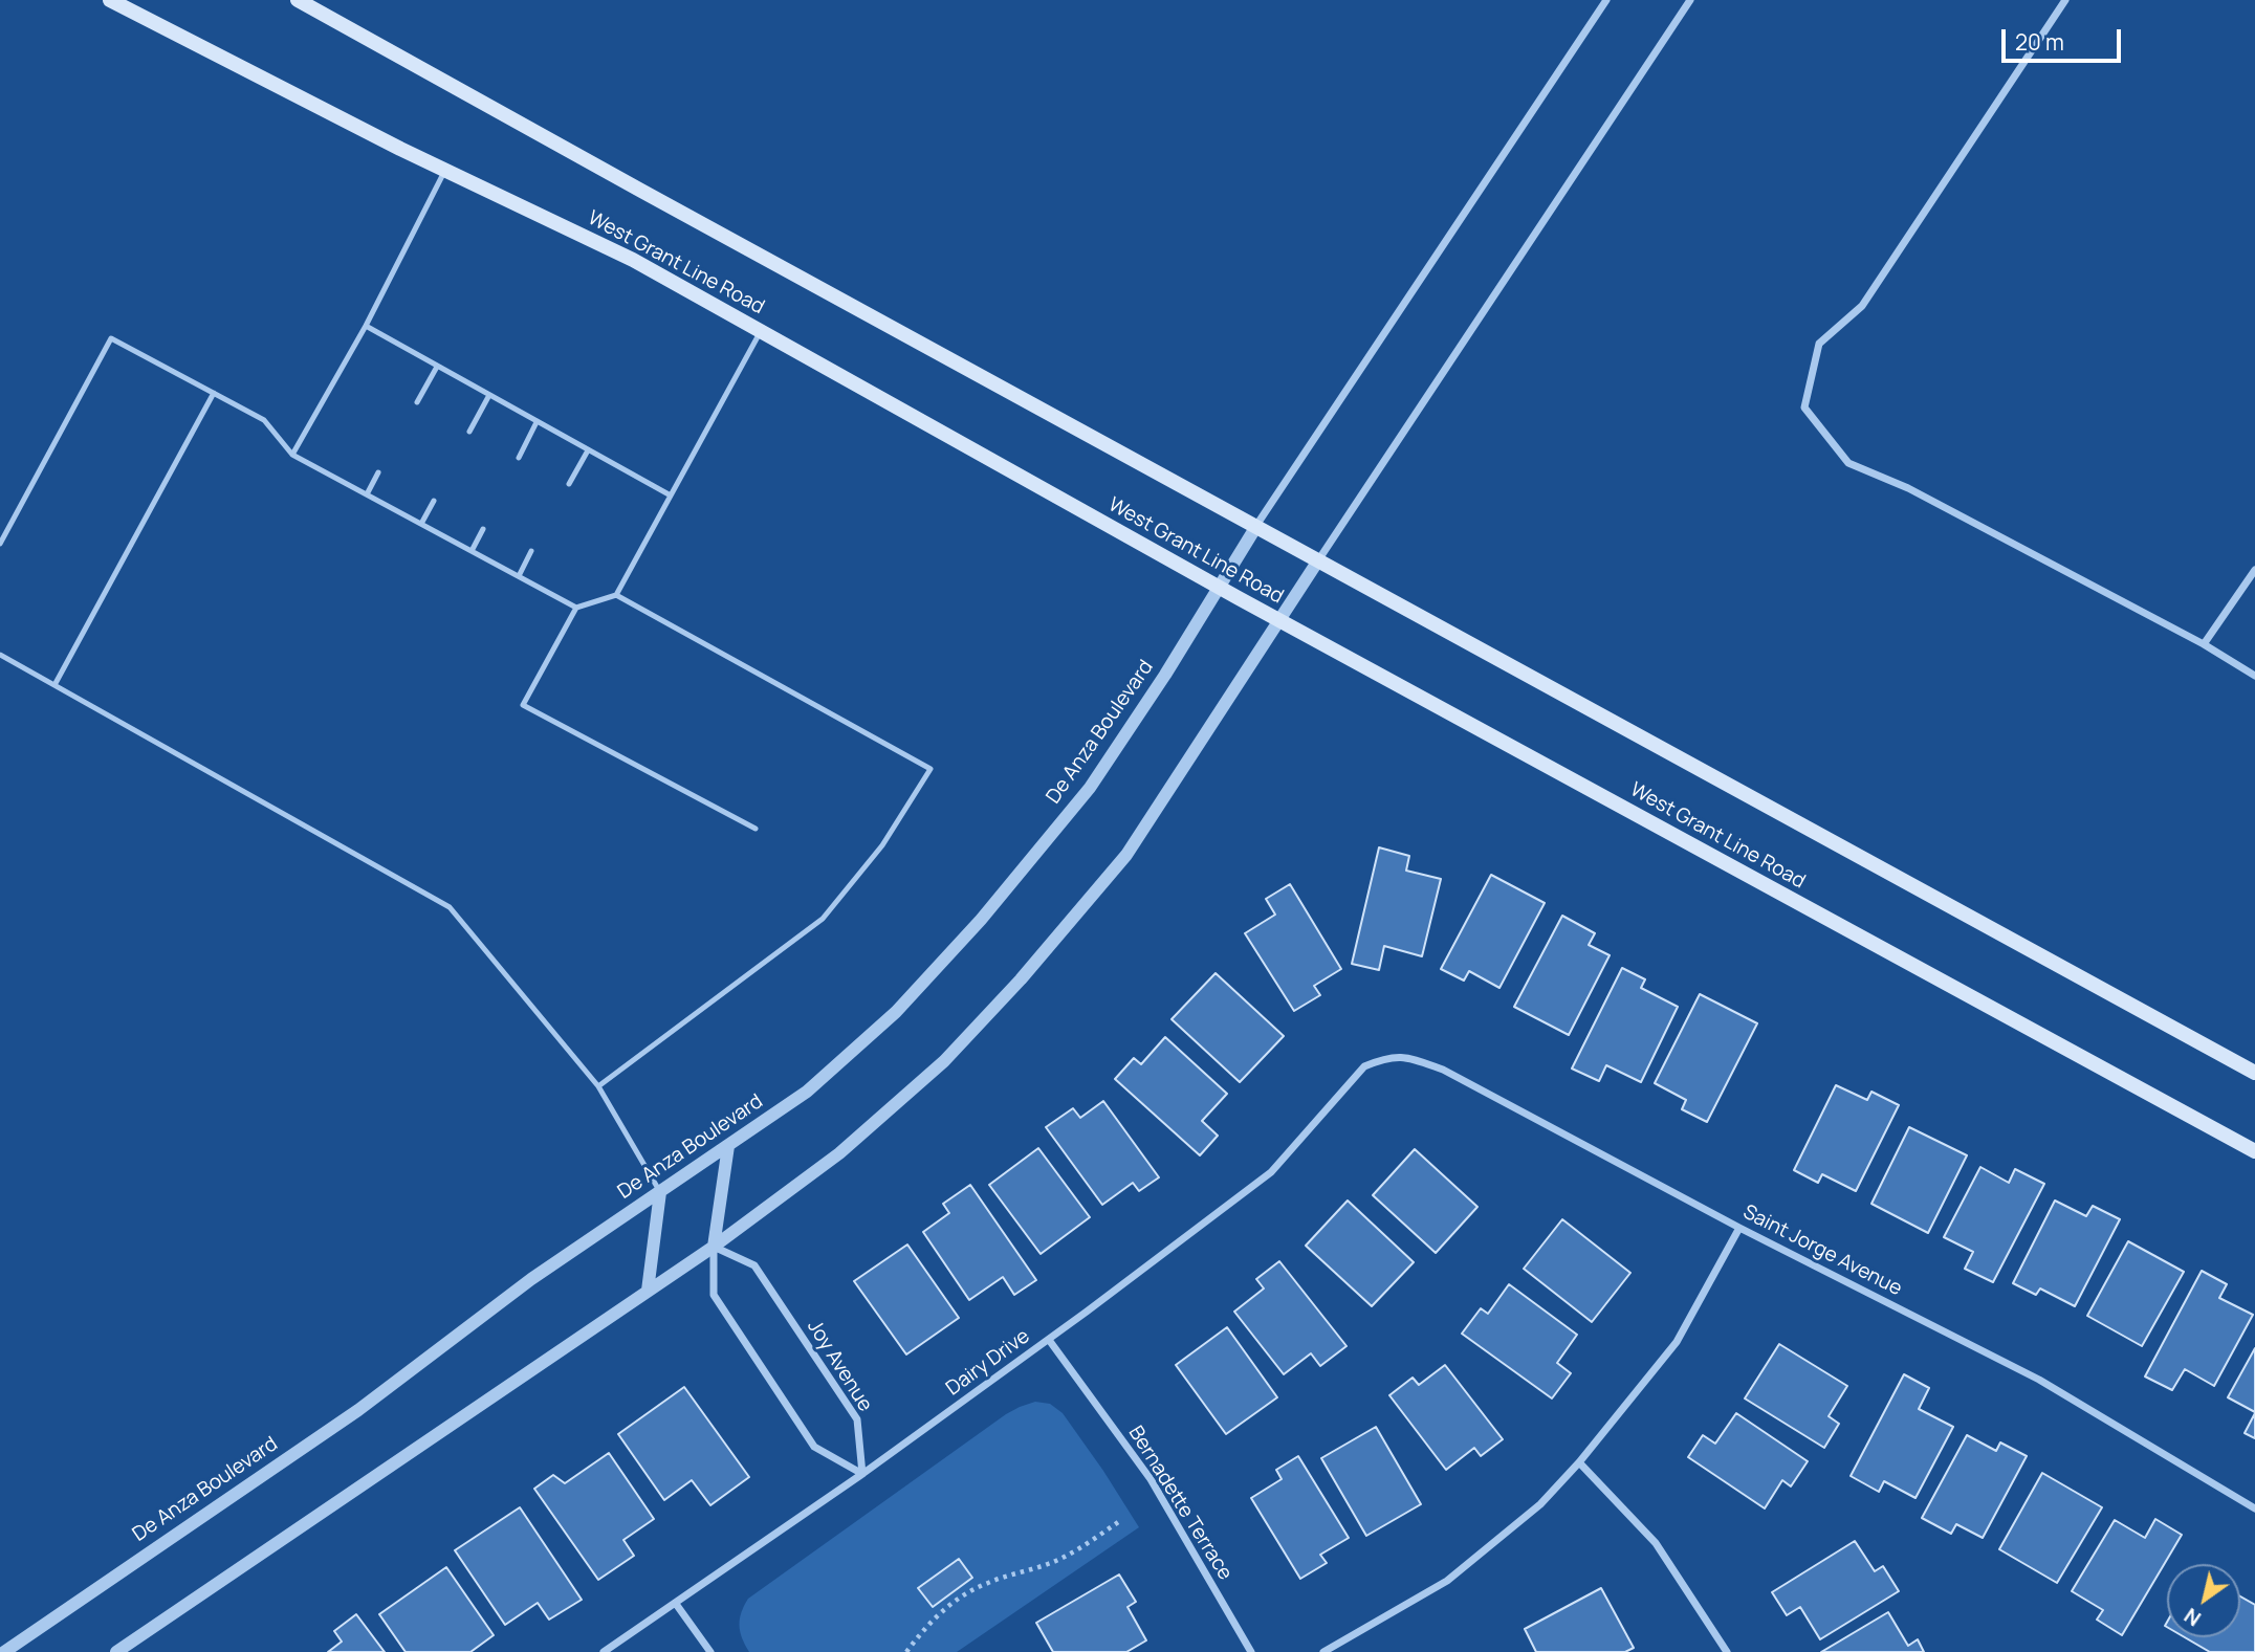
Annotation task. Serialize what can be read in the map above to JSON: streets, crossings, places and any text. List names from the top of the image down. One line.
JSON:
{"streets":{"main road":["West Grant Line Road"],"street":["De Anza Boulevard","Saint Jorge Avenue","Dairy Drive","Joy Avenue","Bernadette Terrace"]},"crossings":[["West Grant Line Road","De Anza Boulevard"],["Saint Jorge Avenue","Dairy Drive"],["Dairy Drive","Joy Avenue"],["Dairy Drive","Bernadette Terrace"]],"scale_bar":"20 m","north":"bottom left"}
